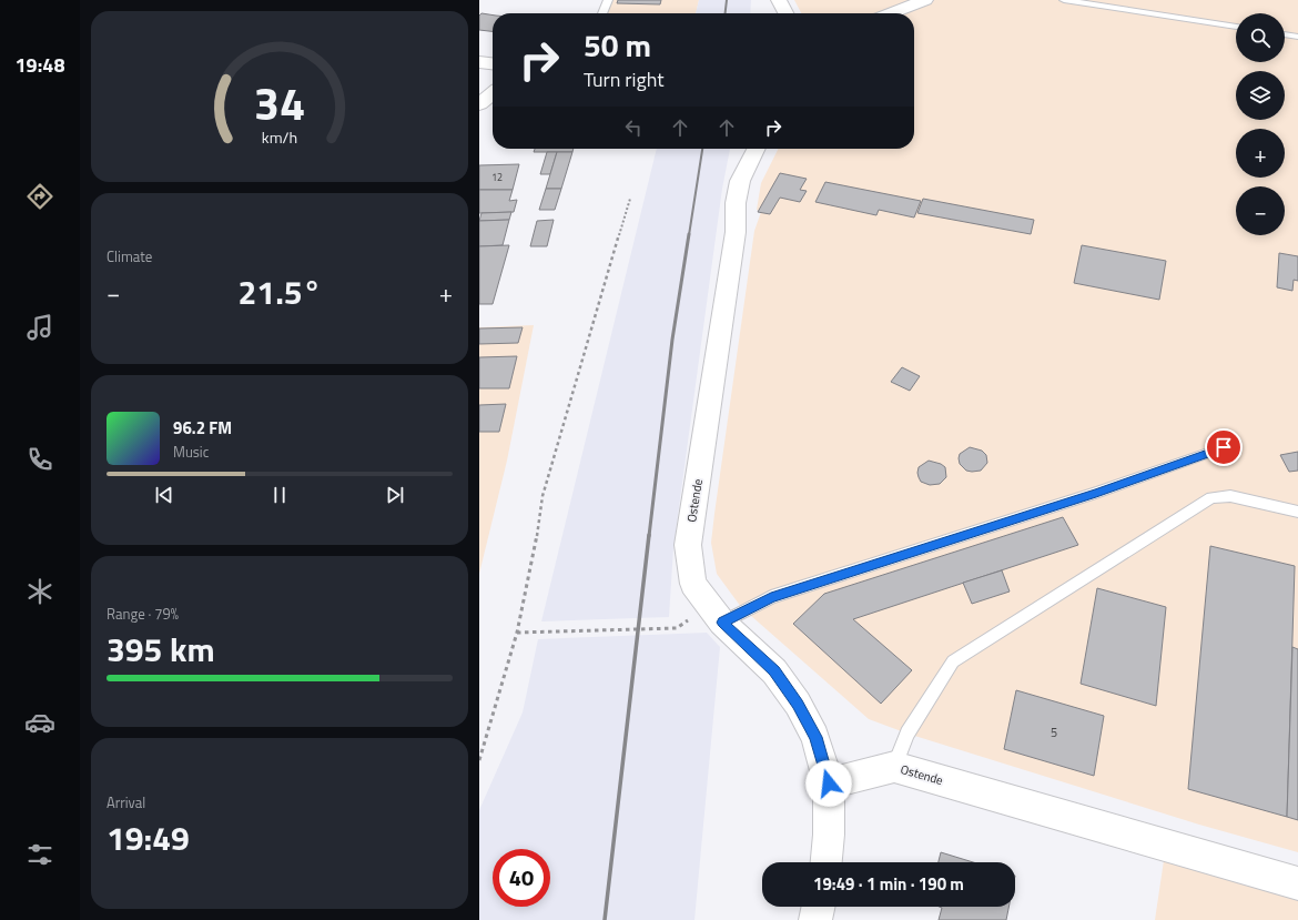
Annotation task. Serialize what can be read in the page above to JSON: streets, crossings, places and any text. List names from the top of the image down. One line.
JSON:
{"streets":{"street":["Ostende"]},"house_numbers":["12","5"],"page":{"tabs":"19:48","map_buttons":["+","−"],"turn":["50 m","Turn right"],"tile":["Climate",["Range · 79%","395 km"],["Arrival","19:49"]],"heat":["−","21.5°","+"],"song":["96.2 FM","Music"],"limit":"40","trip":"19:49 · 1 min · 190 m","gauge":["34","km/h"]}}
